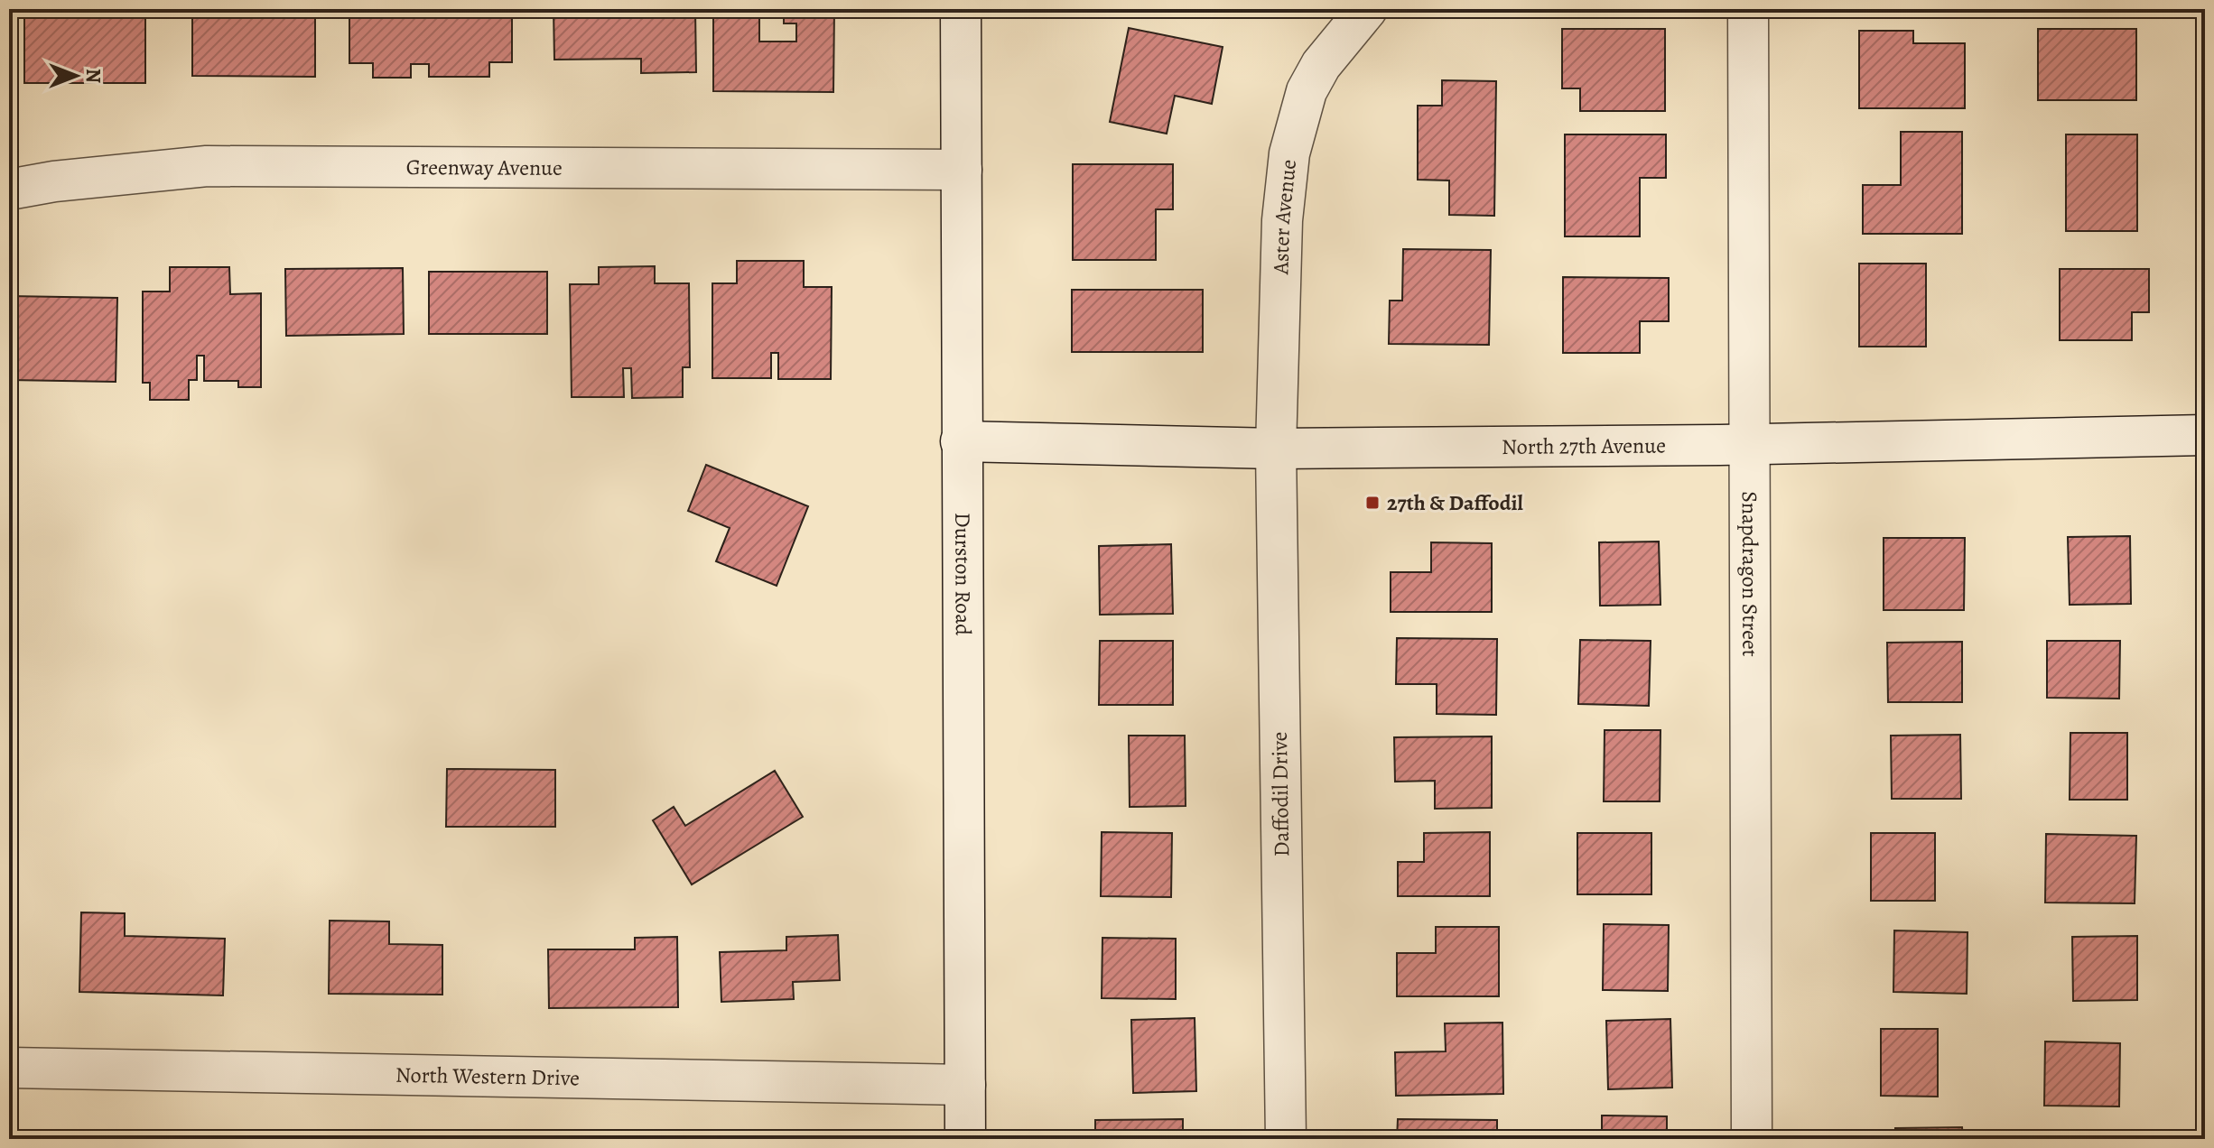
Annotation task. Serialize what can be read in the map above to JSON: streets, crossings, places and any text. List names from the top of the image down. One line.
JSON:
{"streets":{"street":["Greenway Avenue","Aster Avenue","North 27th Avenue","Durston Road","Snapdragon Street","Daffodil Drive","North Western Drive"]},"crossings":[["Greenway Avenue","Durston Road"],["Aster Avenue","North 27th Avenue"],["Aster Avenue","Daffodil Drive"],["North 27th Avenue","Durston Road"],["North 27th Avenue","Snapdragon Street"],["North 27th Avenue","Daffodil Drive"],["Durston Road","North Western Drive"]],"places":{"transit":["27th & Daffodil"]},"north":"right"}
